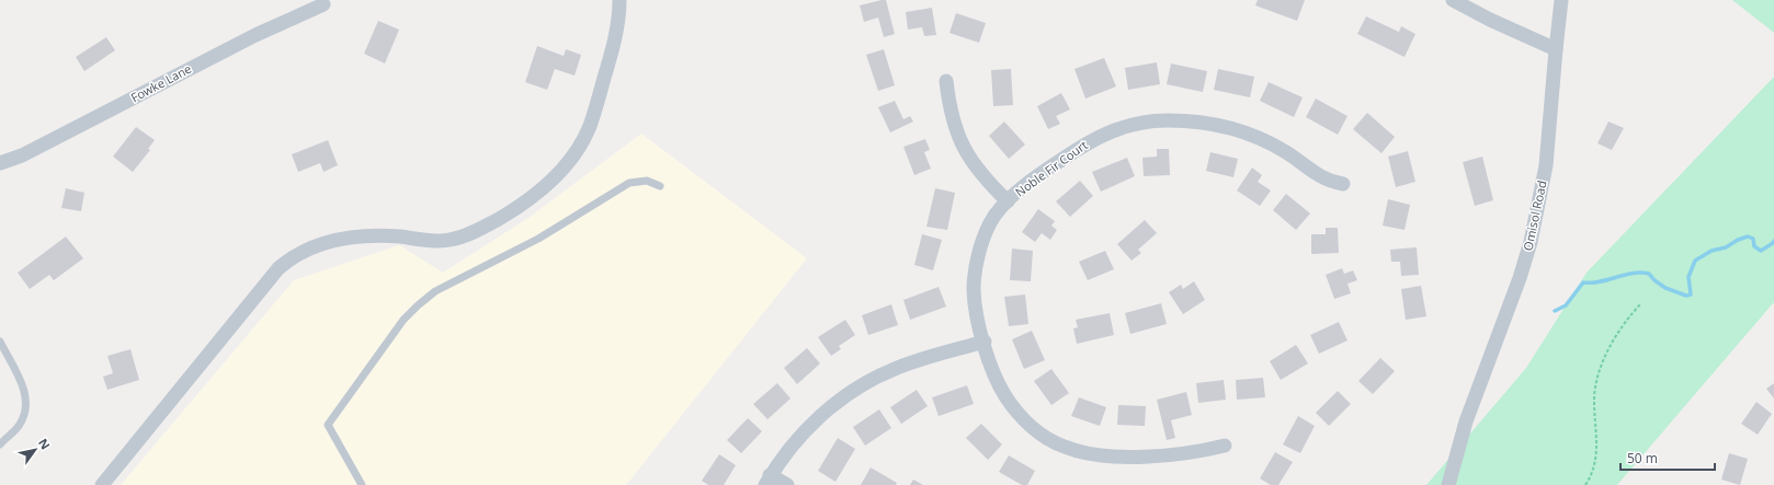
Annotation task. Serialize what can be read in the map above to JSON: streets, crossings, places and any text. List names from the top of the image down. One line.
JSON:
{"streets":{"street":["Fowke Lane","Noble Fir Court","Omisol Road"]},"scale_bar":"50 m","north":"top right"}
